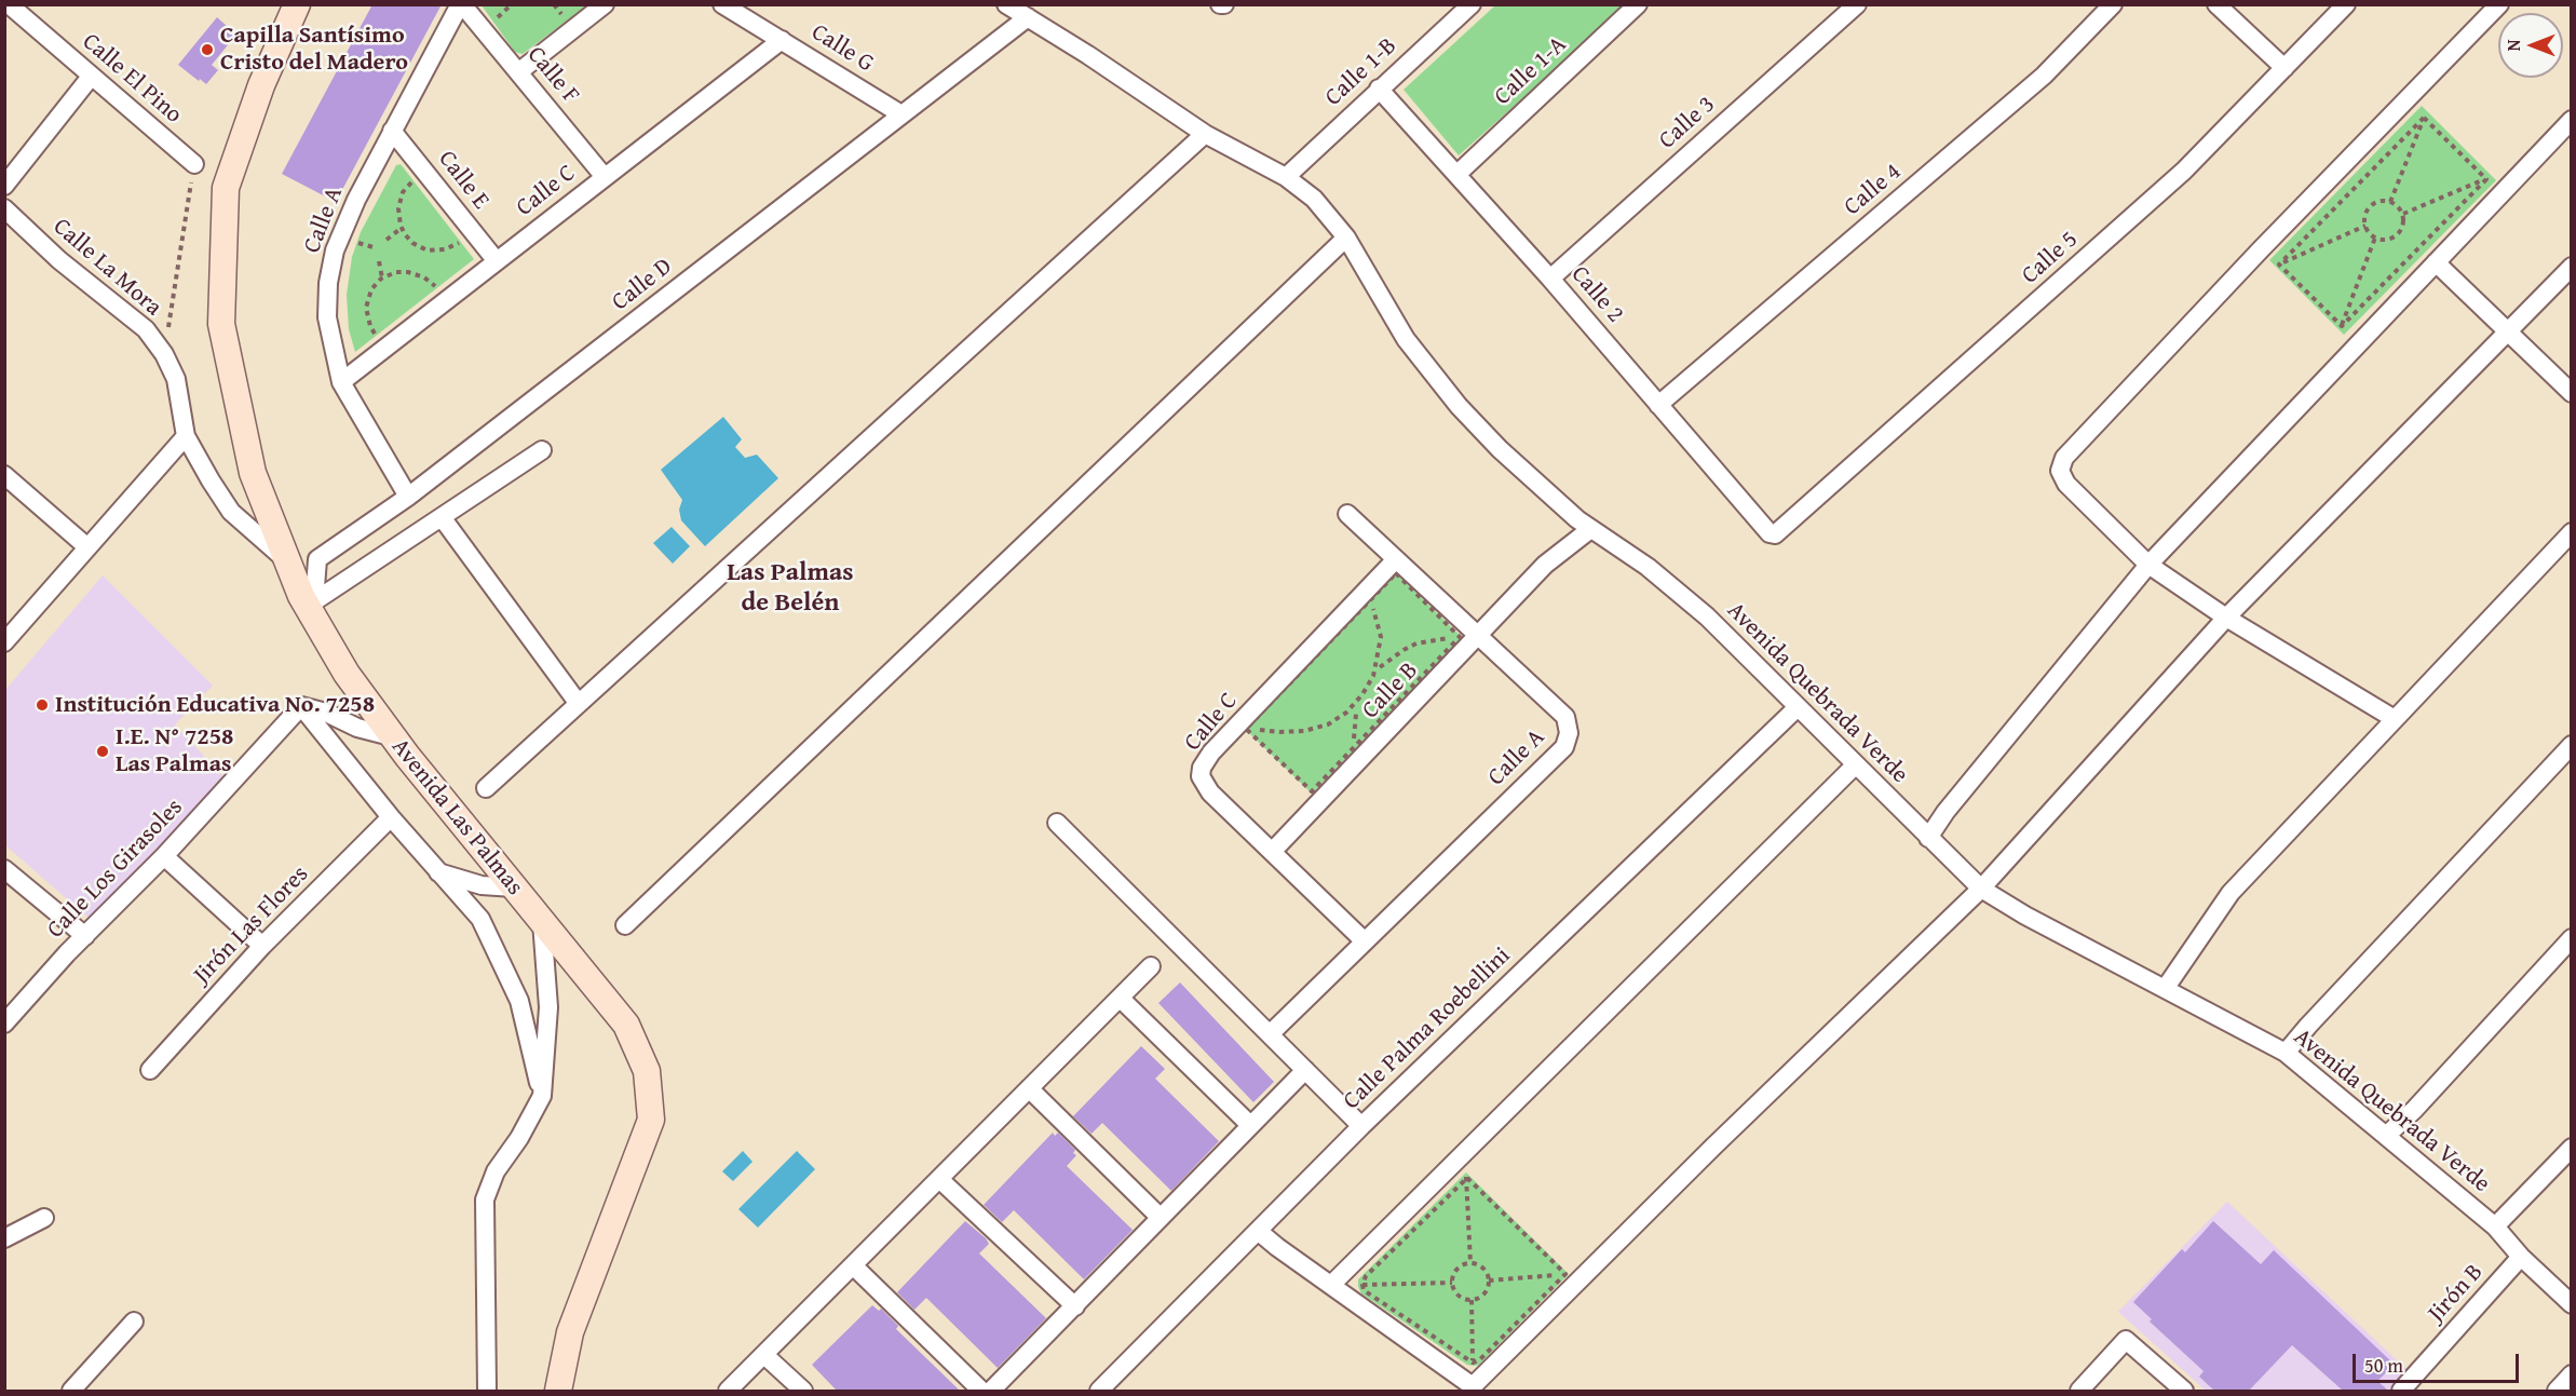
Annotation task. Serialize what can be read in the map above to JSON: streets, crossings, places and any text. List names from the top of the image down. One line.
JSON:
{"streets":{"main road":["Avenida Las Palmas"],"street":["Calle G","Calle 1-A","Calle 1-B","Calle F","Calle El Pino","Calle 3","Calle E","Calle 4","Calle C","Calle A","Calle 5","Calle La Mora","Calle D","Calle 2","Calle B","Avenida Quebrada Verde","Calle Los Girasoles","Jirón Las Flores","Calle Palma Roebellini","Jirón B"]},"crossings":[["Calle G","Calle C"],["Calle G","Calle D"],["Calle 1-A","Calle 2"],["Calle 1-B","Calle 2"],["Calle 1-B","Avenida Quebrada Verde"],["Calle F","Calle C"],["Calle F","Calle A"],["Calle 3","Calle 2"],["Calle E","Calle C"],["Calle E","Calle A"],["Calle 4","Calle 2"],["Calle C","Calle A"],["Calle C","Calle B"],["Calle A","Calle D"],["Calle A","Calle B"],["Calle 5","Calle 2"],["Calle La Mora","Avenida Las Palmas"],["Calle D","Avenida Quebrada Verde"],["Calle D","Avenida Las Palmas"],["Calle B","Avenida Quebrada Verde"],["Avenida Quebrada Verde","Calle Palma Roebellini"],["Avenida Quebrada Verde","Jirón B"]],"districts":["Las Palmas de Belén"],"places":["Capilla Santísimo Cristo del Madero","Institución Educativa No. 7258","I.E. N° 7258 Las Palmas"],"scale_bar":"50 m","north":"left"}
